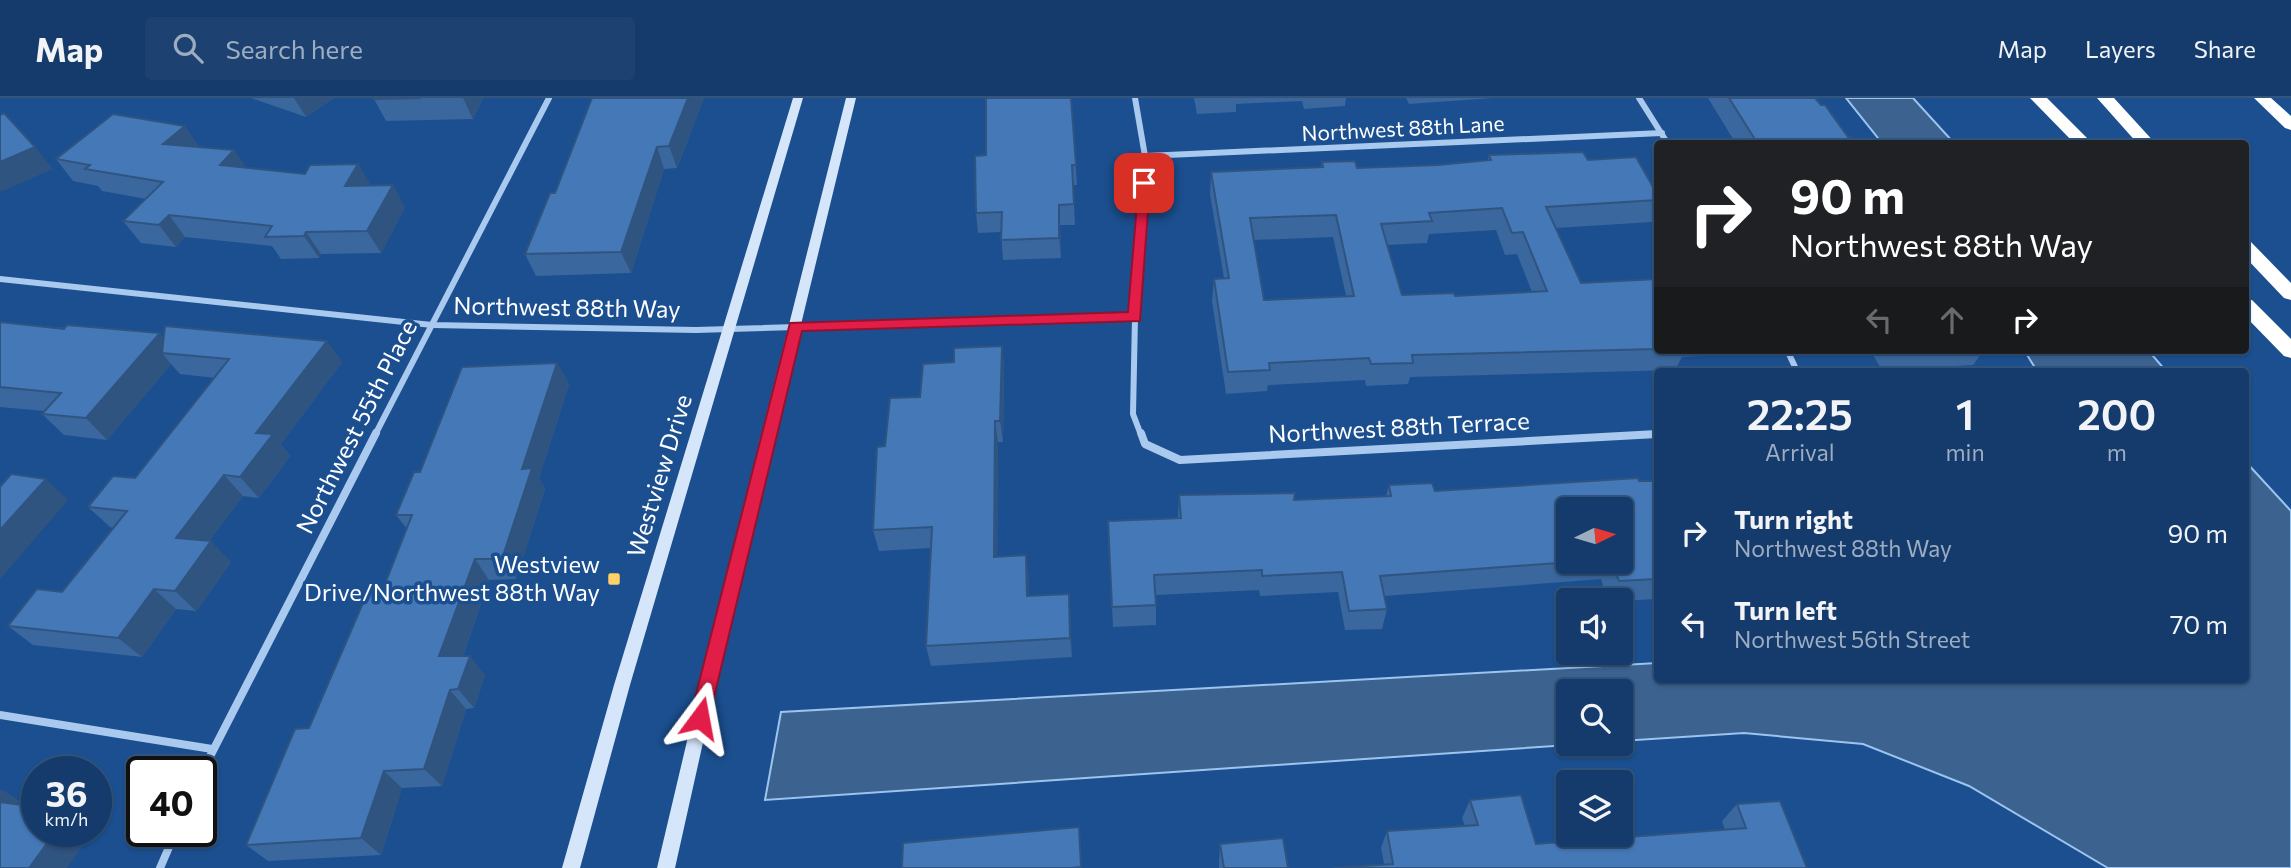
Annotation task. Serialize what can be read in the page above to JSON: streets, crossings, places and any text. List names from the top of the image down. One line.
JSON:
{"streets":{"street":["Northwest 88th Lane","Northwest 88th Way","Northwest 55th Place","Northwest 88th Terrace","Westview Drive"]},"crossings":[["Northwest 88th Way","Northwest 55th Place"],["Northwest 88th Way","Northwest 88th Terrace"],["Northwest 88th Way","Westview Drive"]],"places":{"transit":["Westview Drive/Northwest 88th Way"]},"north":"right","page":{"header":"Map","search":"Search here","nav":["Map","Layers","Share"],"turn":["90 m","Northwest 88th Way"],"eta":["22:25","Arrival","1","min","200","m"],"list":[{"name":"Turn right","note":"Northwest 88th Way","value":"90 m"},{"name":"Turn left","note":"Northwest 56th Street","value":"70 m"}],"speed":"36 km/h","limit":"40"}}
